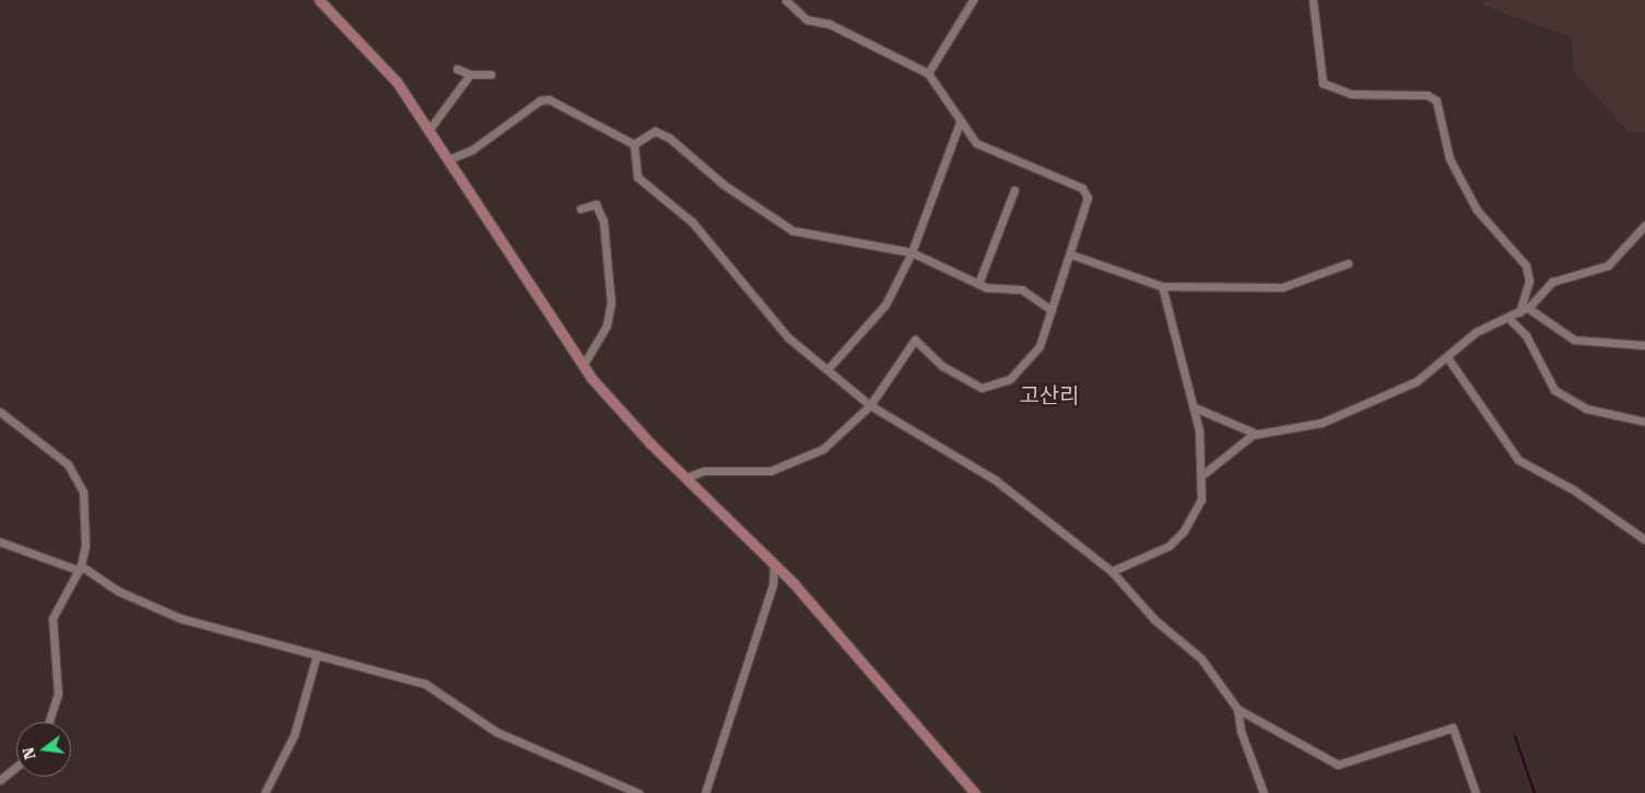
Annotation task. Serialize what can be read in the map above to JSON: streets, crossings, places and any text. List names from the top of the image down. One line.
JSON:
{"districts":["고산리"],"north":"left"}
